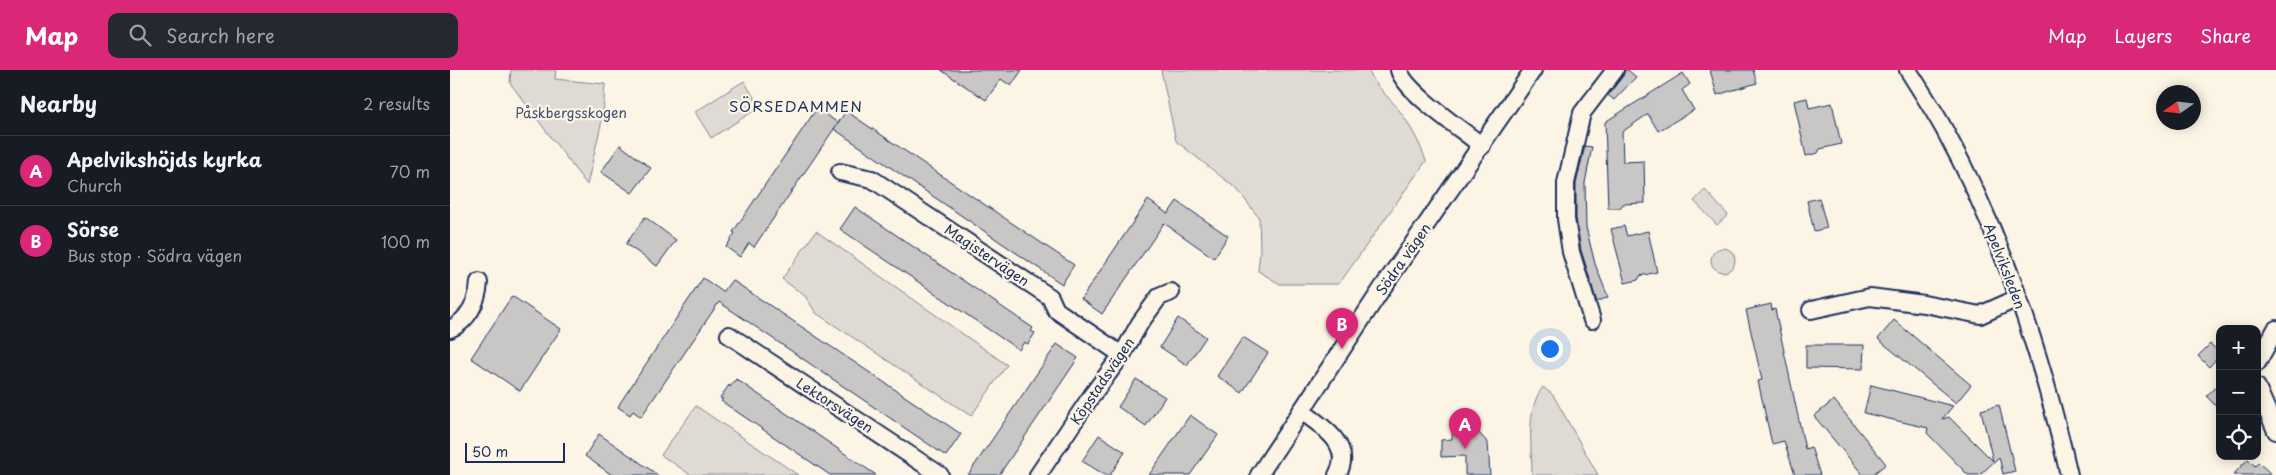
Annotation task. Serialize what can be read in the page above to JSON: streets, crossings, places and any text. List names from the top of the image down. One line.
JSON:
{"streets":{"street":["Magistervägen","Södra vägen","Apelviksleden","Köpstadsvägen","Lektorsvägen"]},"crossings":[["Magistervägen","Köpstadsvägen"]],"districts":["SÖRSEDAMMEN"],"parks":["Påskbergsskogen"],"scale_bar":"50 m","north":"left","page":{"header":"Map","search":"Search here","nav":["Map","Layers","Share"],"heading":["Nearby","2 results"],"list":[{"mark":"A","name":"Apelvikshöjds kyrka","note":"Church","value":"70 m"},{"mark":"B","name":"Sörse","note":"Bus stop · Södra vägen","value":"100 m"}],"pins":["B","A"],"map_buttons":["+","−"],"scale":"50 m"}}
